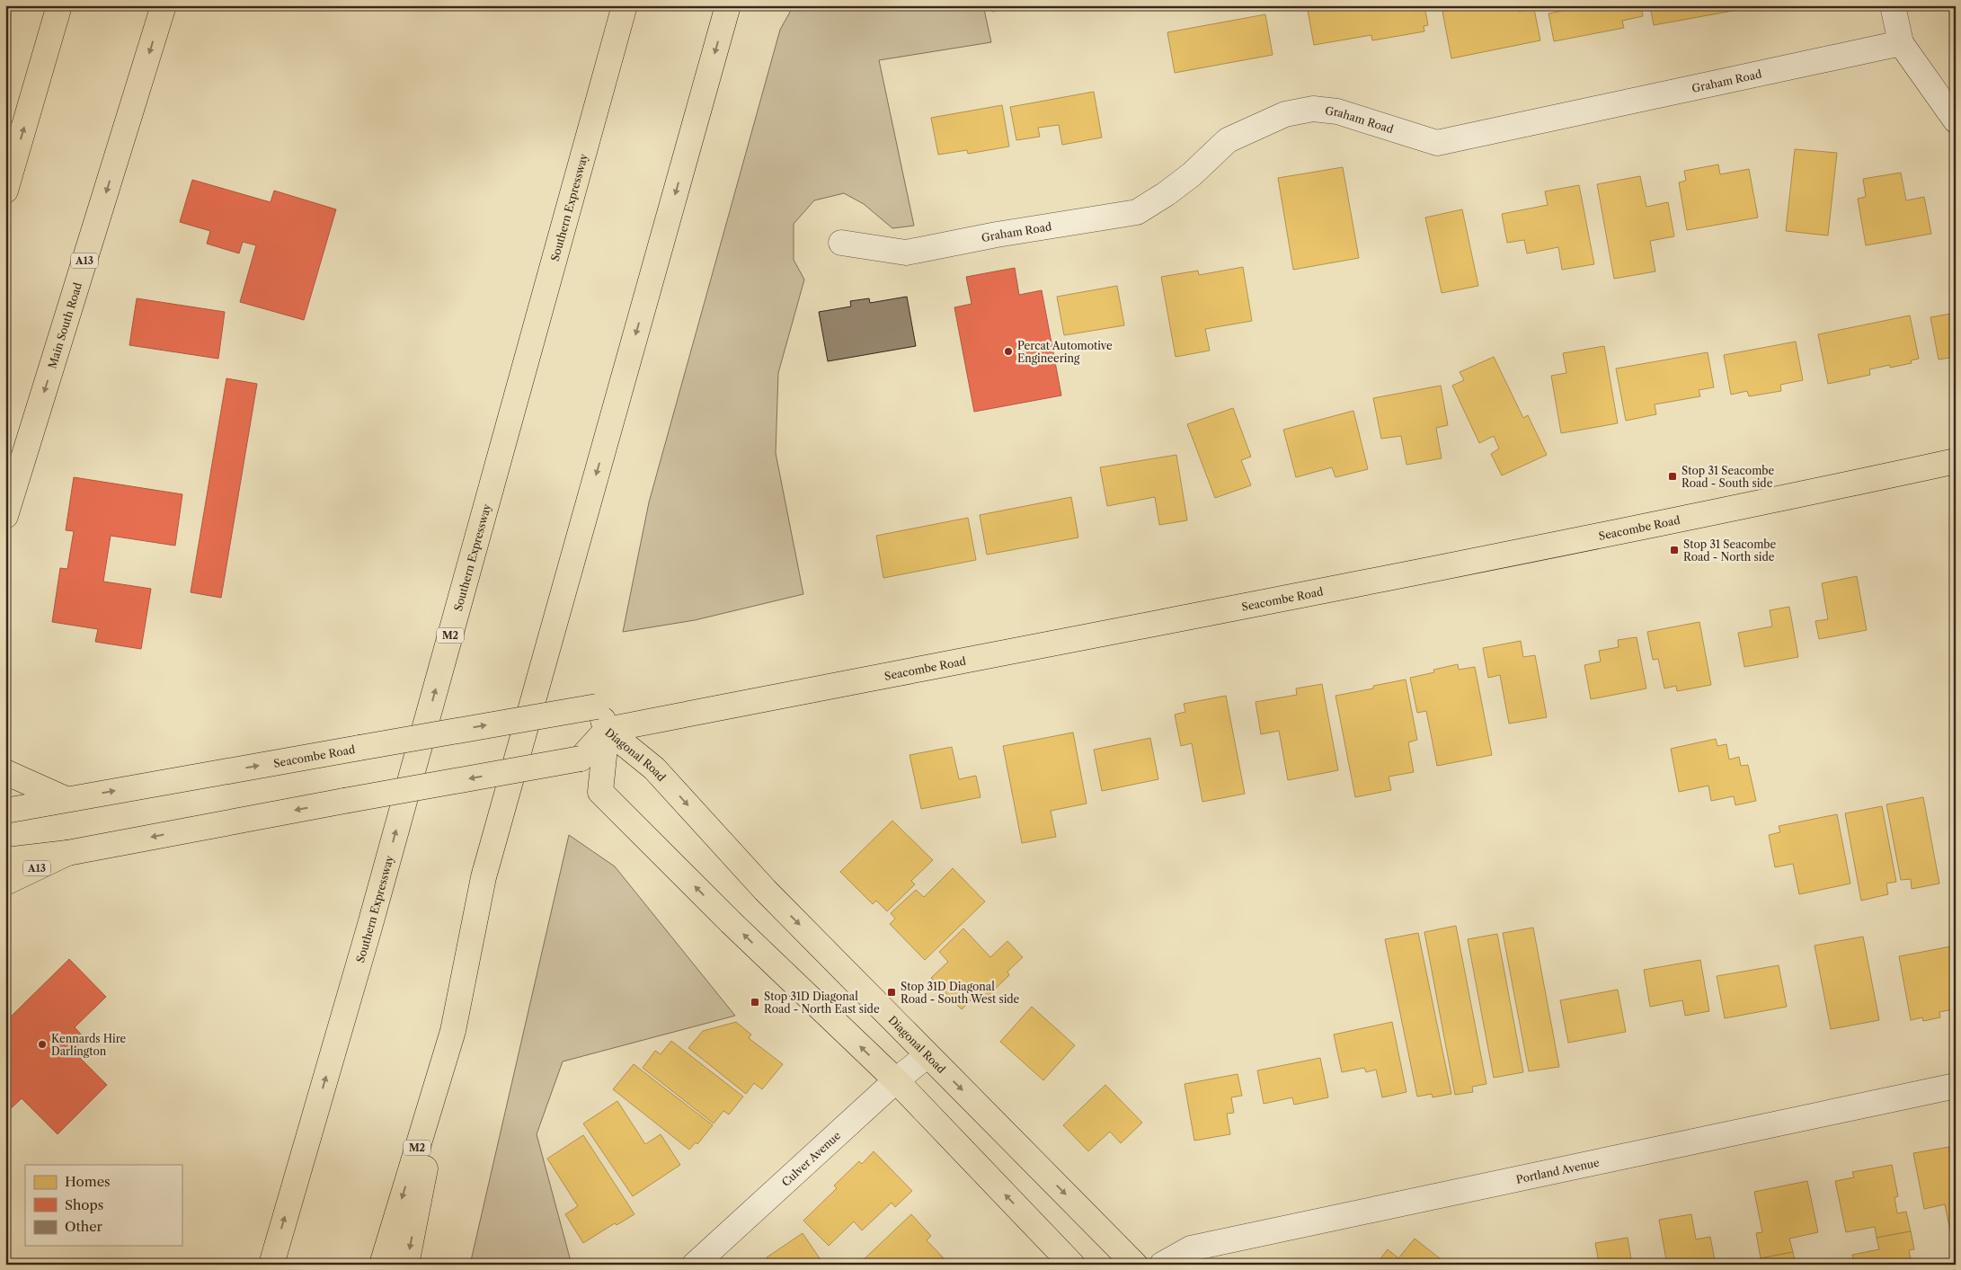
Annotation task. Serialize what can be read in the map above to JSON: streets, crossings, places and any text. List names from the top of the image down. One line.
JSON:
{"streets":{"main road":["Southern Expressway","A13","Main South Road","Seacombe Road","M2","Diagonal Road"],"street":["Graham Road","Culver Avenue","Portland Avenue"]},"crossings":[["Seacombe Road","Diagonal Road"],["Diagonal Road","Culver Avenue"]],"places":{"other":["Percat Automotive Engineering","Kennards Hire Darlington"],"transit":["Stop 31 Seacombe Road - South side","Stop 31 Seacombe Road - North side","Stop 31D Diagonal Road - South West side","Stop 31D Diagonal Road - North East side"]},"legend":["Homes","Shops","Other"]}
